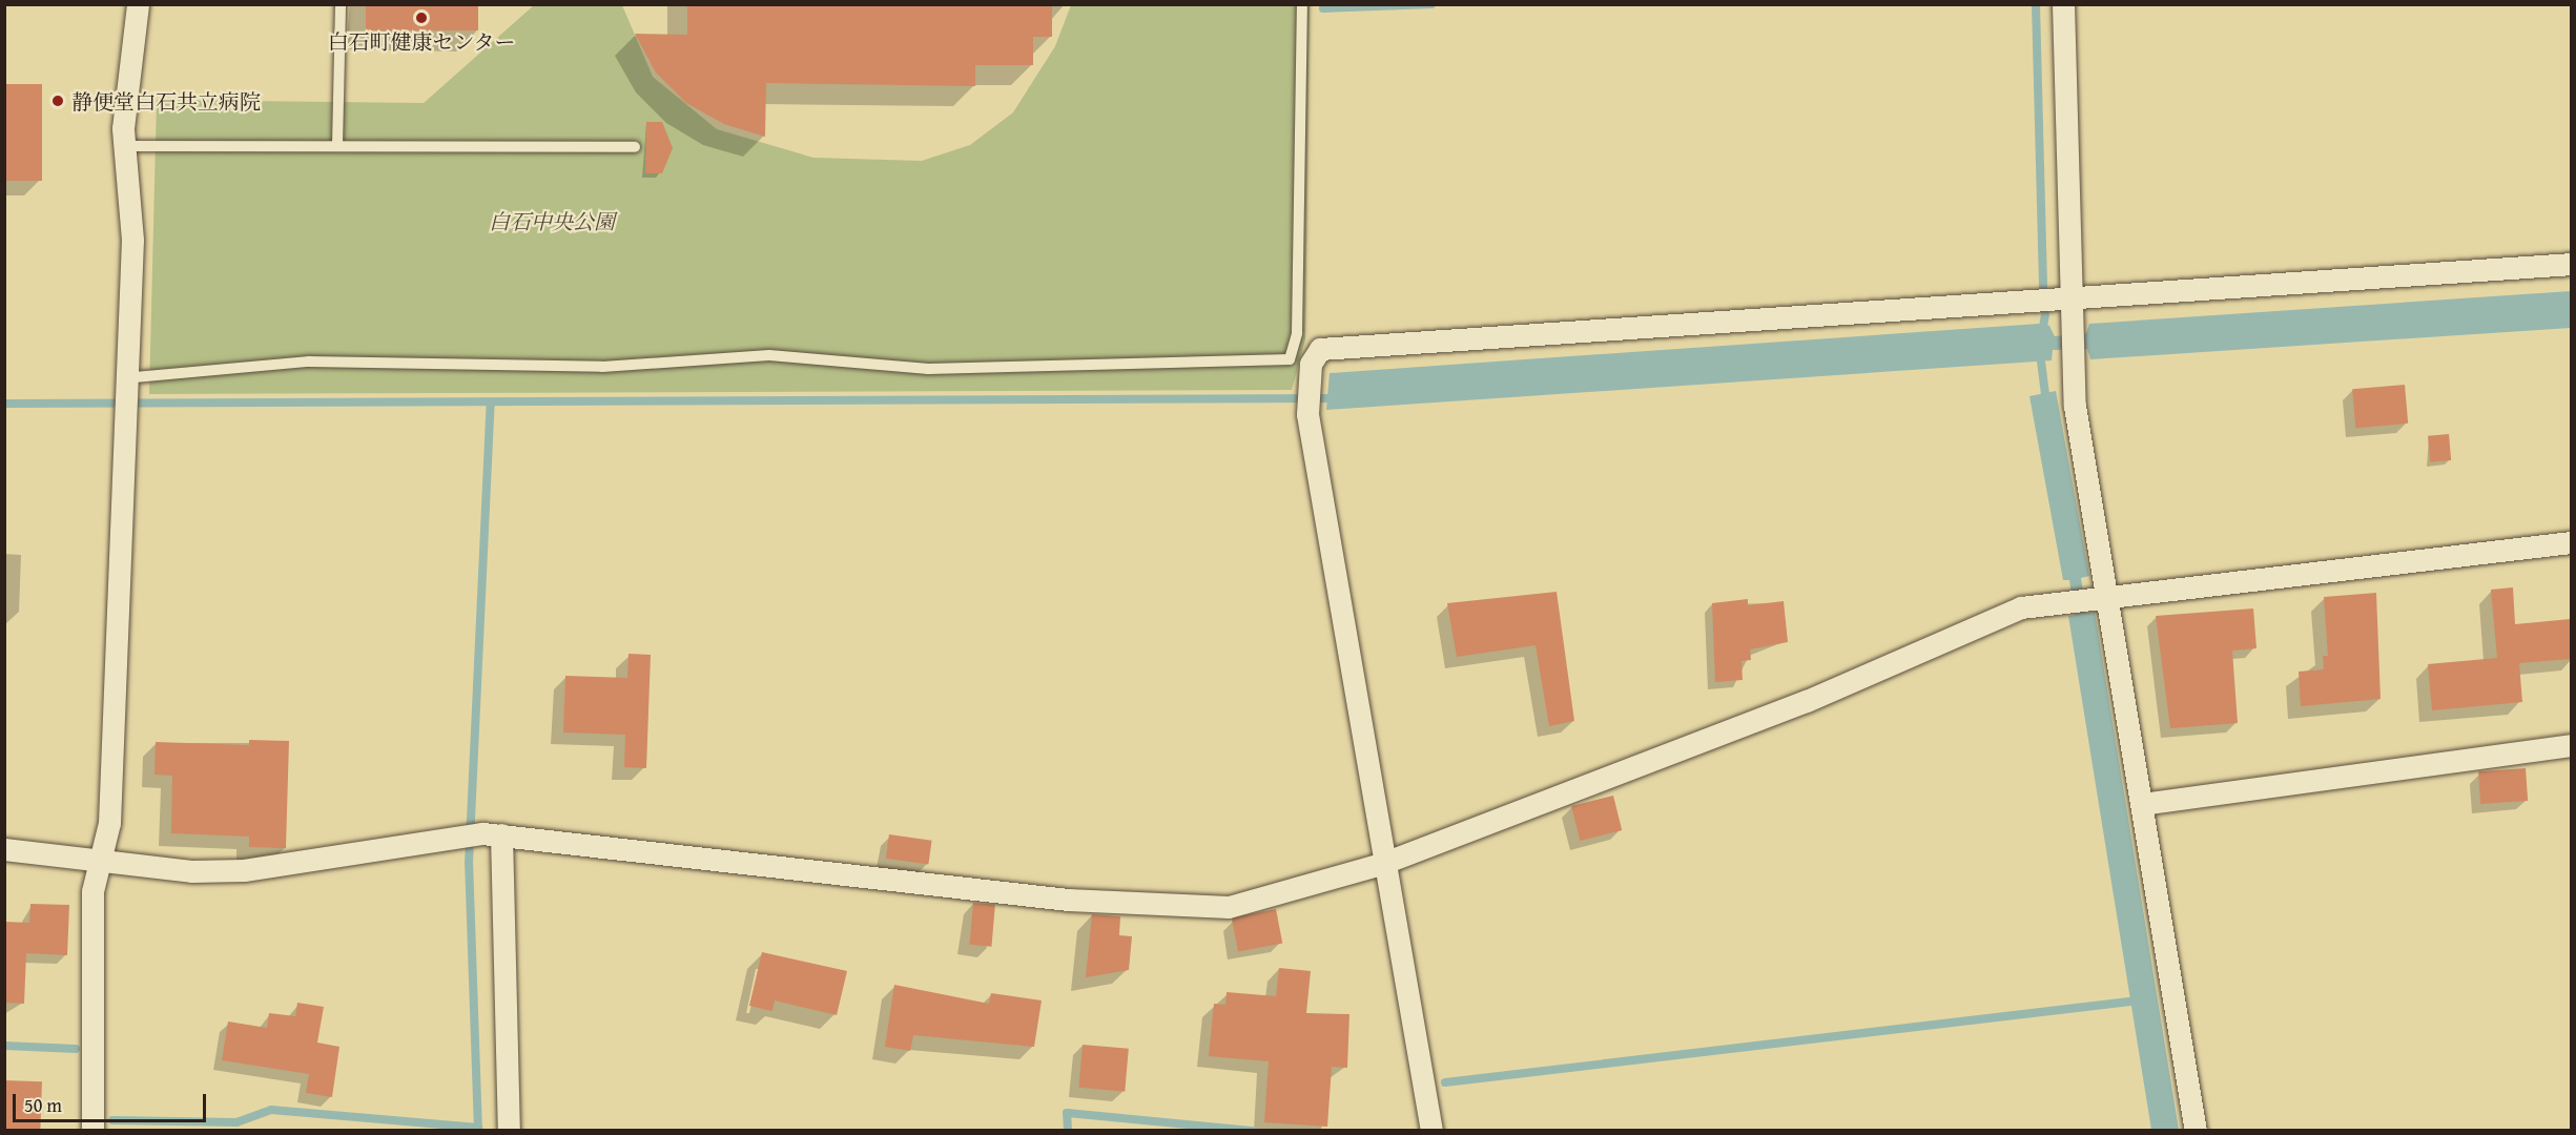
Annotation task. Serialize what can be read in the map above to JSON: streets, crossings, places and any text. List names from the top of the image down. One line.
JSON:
{"parks":["白石中央公園"],"places":["白石町健康センター","静便堂白石共立病院"],"scale_bar":"50 m"}
